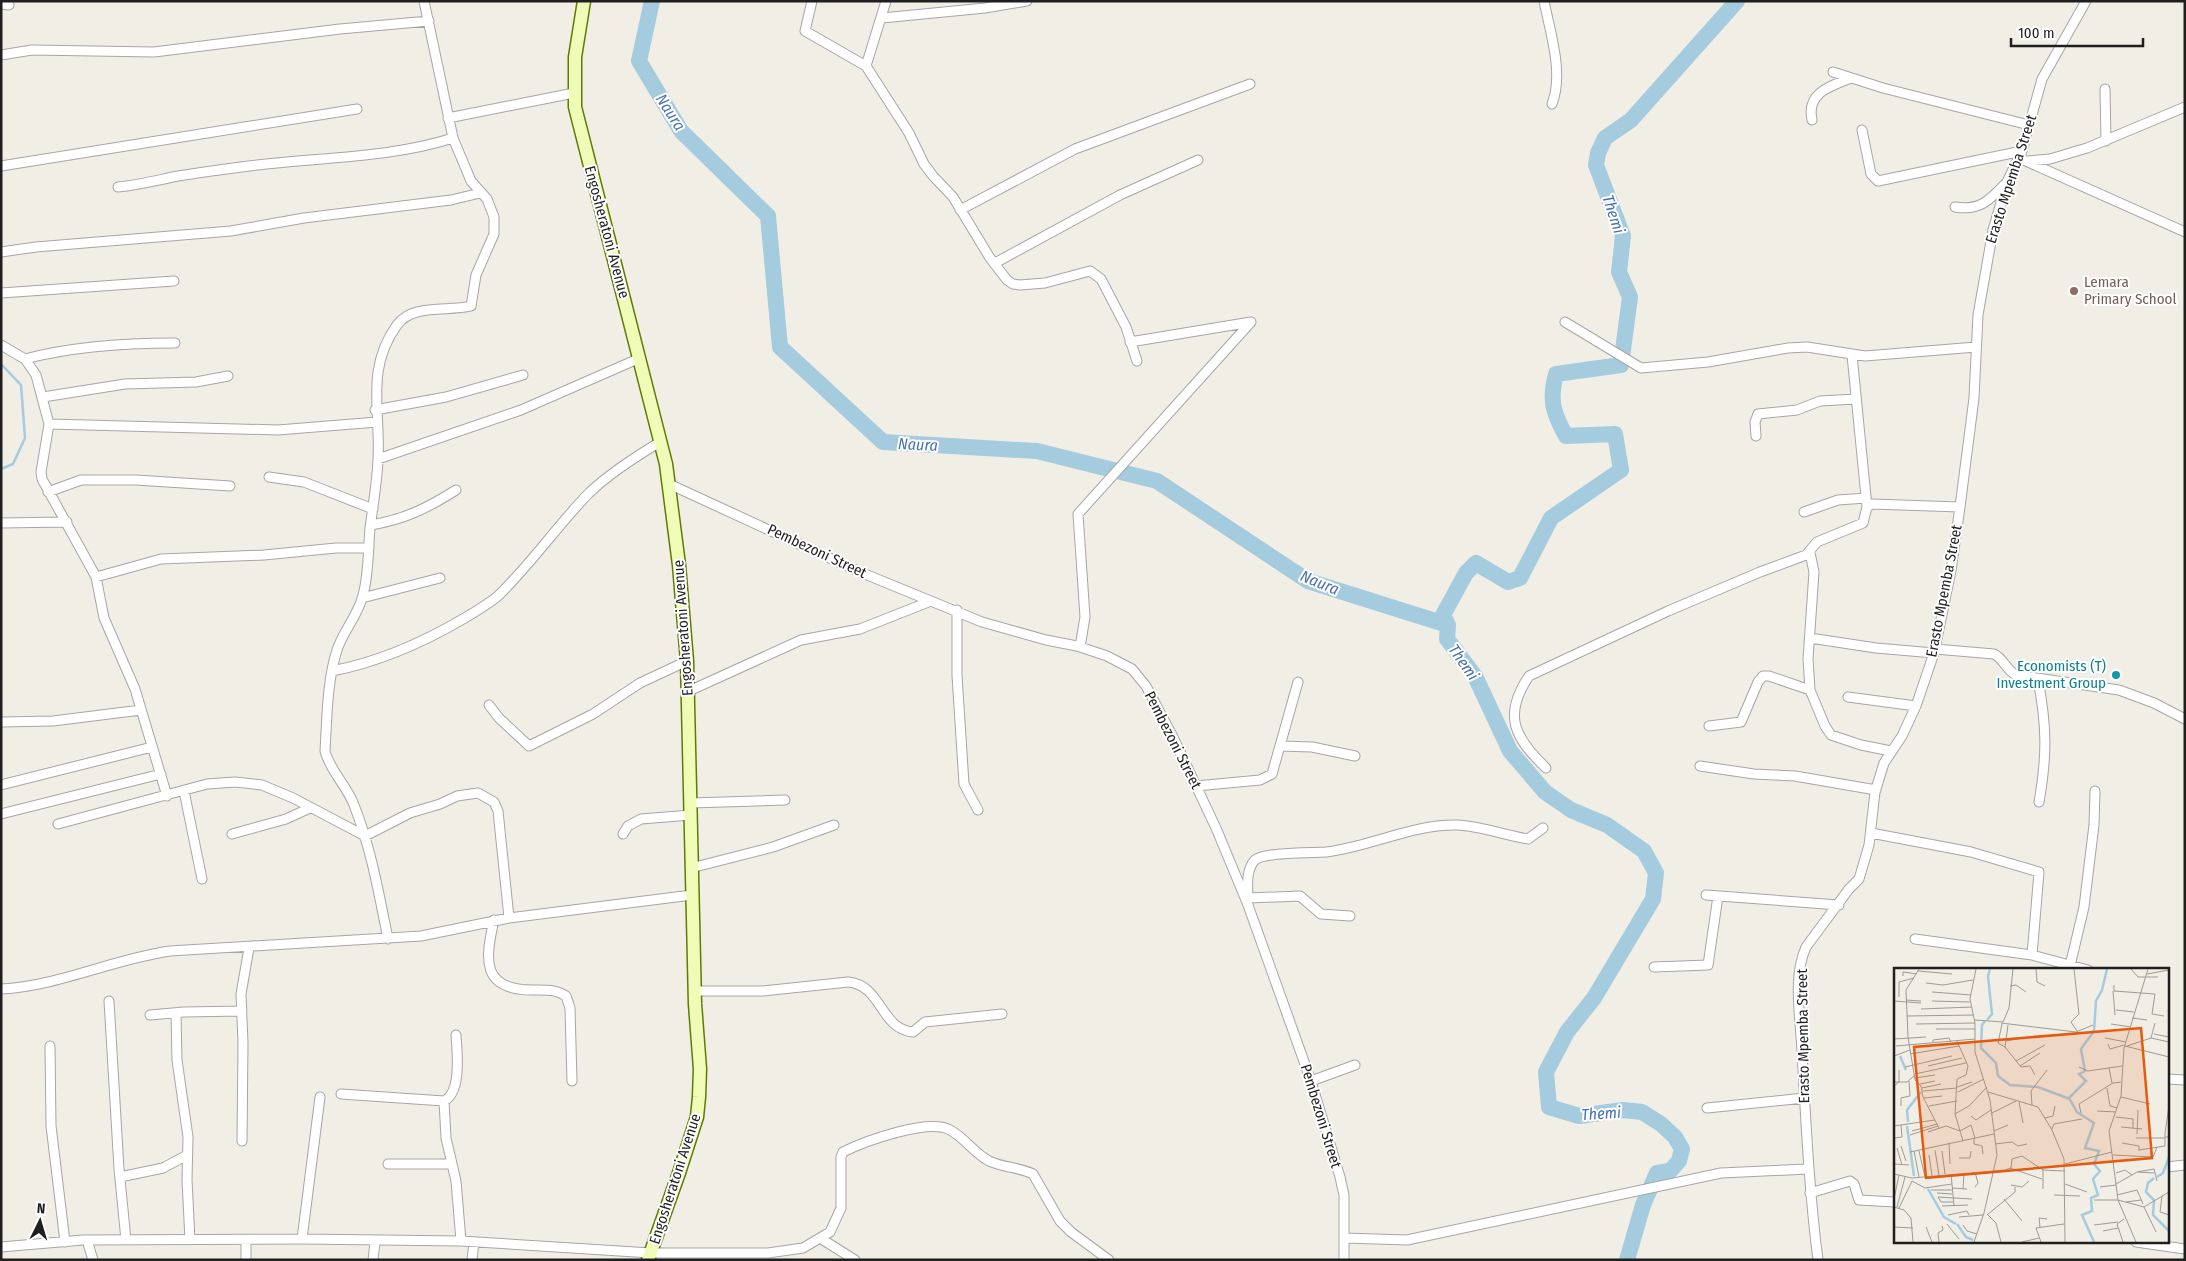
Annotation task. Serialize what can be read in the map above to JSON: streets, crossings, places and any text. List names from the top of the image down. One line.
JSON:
{"streets":{"street":["Erasto Mpemba Street","Engosheratoni Avenue","Pembezoni Street"]},"crossings":[["Engosheratoni Avenue","Pembezoni Street"]],"water":["Naura","Themi"],"places":["Lemara Primary School","Economists (T) Investment Group"],"scale_bar":"100 m","north":"top"}
